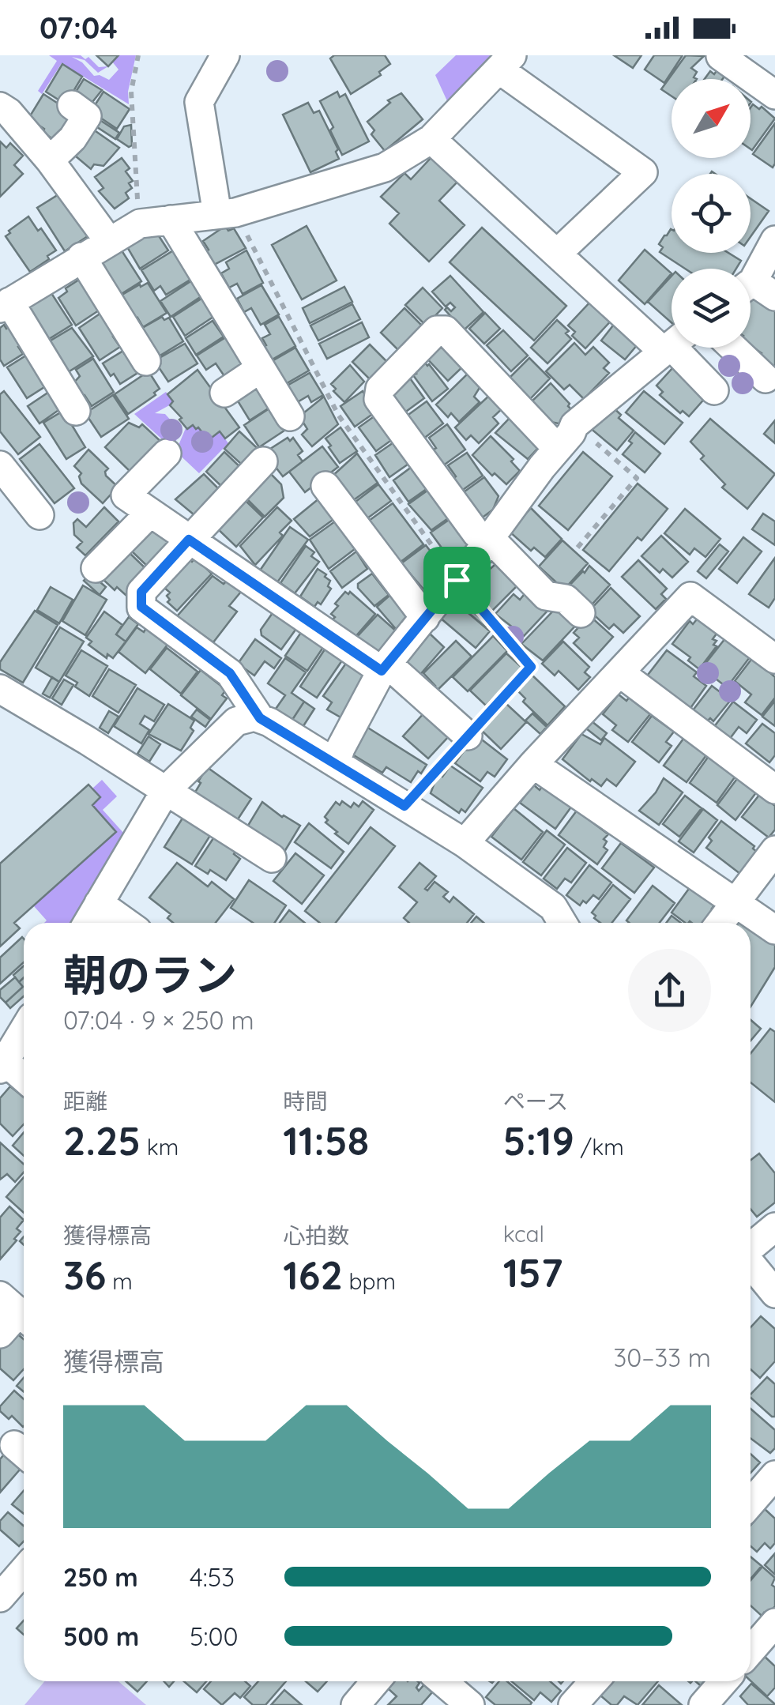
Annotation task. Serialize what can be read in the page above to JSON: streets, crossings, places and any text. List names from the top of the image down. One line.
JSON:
{"north":"top right","page":{"status":"07:04","heading":["朝のラン","07:04 · 9 × 250 m"],"stats":[["距離","2.25 km"],["時間","11:58"],["ペース","5:19 /km"],["獲得標高","36 m"],["心拍数","162 bpm"],["kcal","157"]],"chart":["獲得標高","30–33 m"],"list":[{"name":"250 m","note":"4:53"},{"name":"500 m","note":"5:00"}]}}
